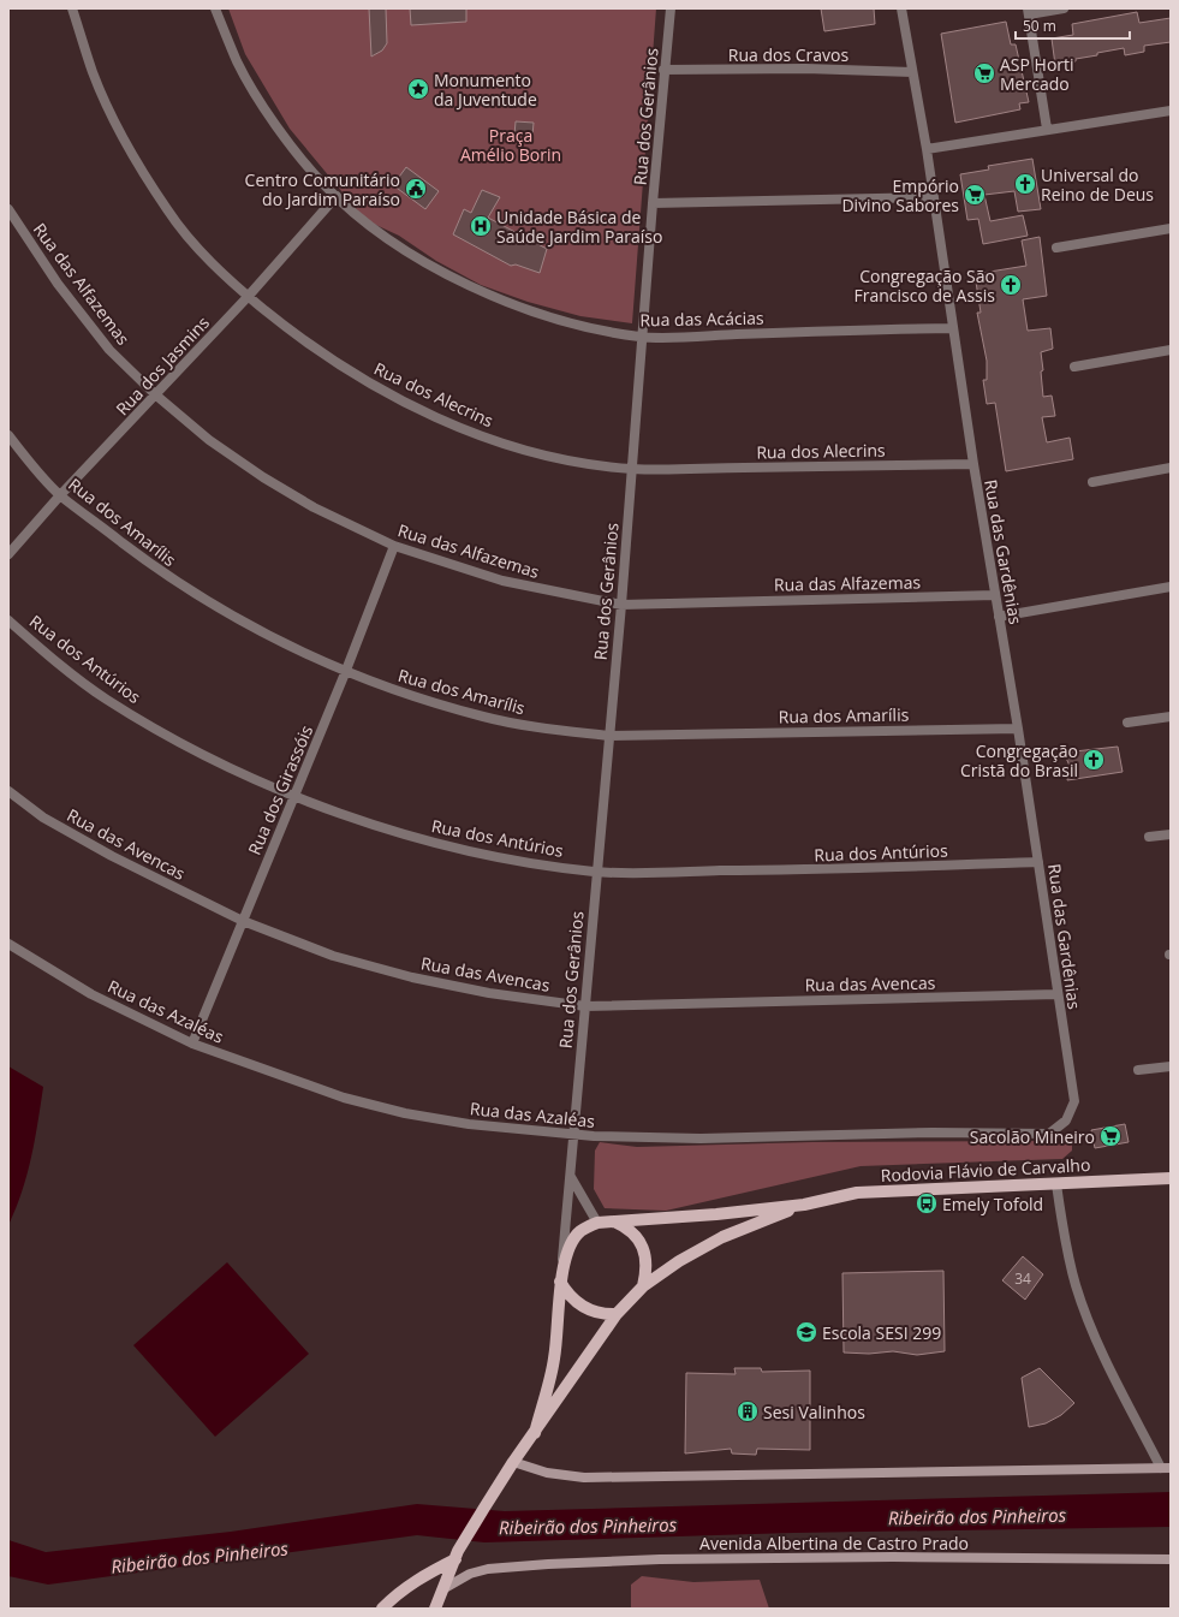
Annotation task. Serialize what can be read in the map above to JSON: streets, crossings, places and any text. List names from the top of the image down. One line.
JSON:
{"streets":{"main road":["Rodovia Flávio de Carvalho","Avenida Albertina de Castro Prado"],"street":["Rua dos Cravos","Rua dos Gerânios","Rua das Alfazemas","Rua das Acácias","Rua dos Jasmins","Rua dos Alecrins","Rua dos Amarílis","Rua das Gardênias","Rua dos Antúrios","Rua dos Girassóis","Rua das Avencas","Rua das Azaléas"]},"crossings":[["Rua dos Cravos","Rua dos Gerânios"],["Rua dos Cravos","Rua das Gardênias"],["Rua dos Gerânios","Rua das Alfazemas"],["Rua dos Gerânios","Rua das Acácias"],["Rua dos Gerânios","Rua dos Alecrins"],["Rua dos Gerânios","Rua dos Amarílis"],["Rua dos Gerânios","Rua dos Antúrios"],["Rua dos Gerânios","Rua das Avencas"],["Rua dos Gerânios","Rua das Azaléas"],["Rua dos Gerânios","Rodovia Flávio de Carvalho"],["Rua das Alfazemas","Rua dos Jasmins"],["Rua das Alfazemas","Rua das Gardênias"],["Rua das Alfazemas","Rua dos Girassóis"],["Rua das Acácias","Rua dos Jasmins"],["Rua das Acácias","Rua das Gardênias"],["Rua dos Jasmins","Rua dos Alecrins"],["Rua dos Jasmins","Rua dos Amarílis"],["Rua dos Alecrins","Rua das Gardênias"],["Rua dos Amarílis","Rua das Gardênias"],["Rua dos Amarílis","Rua dos Girassóis"],["Rua das Gardênias","Rua dos Antúrios"],["Rua das Gardênias","Rua das Avencas"],["Rua das Gardênias","Rua das Azaléas"],["Rua dos Antúrios","Rua dos Girassóis"],["Rua dos Girassóis","Rua das Avencas"],["Rua dos Girassóis","Rua das Azaléas"],["Rodovia Flávio de Carvalho","Avenida Albertina de Castro Prado"]],"water":["Ribeirão dos Pinheiros"],"parks":["Praça Amélio Borin"],"places":{"supermarket":["ASP Horti Mercado","Empório Divino Sabores","Sacolão Mineiro"],"place":["Monumento da Juventude"],"church":["Universal do Reino de Deus","Congregação São Francisco de Assis","Congregação Cristã do Brasil"],"public building":["Centro Comunitário do Jardim Paraíso"],"hospital":["Unidade Básica de Saúde Jardim Paraíso"],"bus stop":["Emely Tofold"],"school or university":["Escola SESI 299"],"building":["Sesi Valinhos"]},"house_numbers":["34"],"scale_bar":"50 m"}
